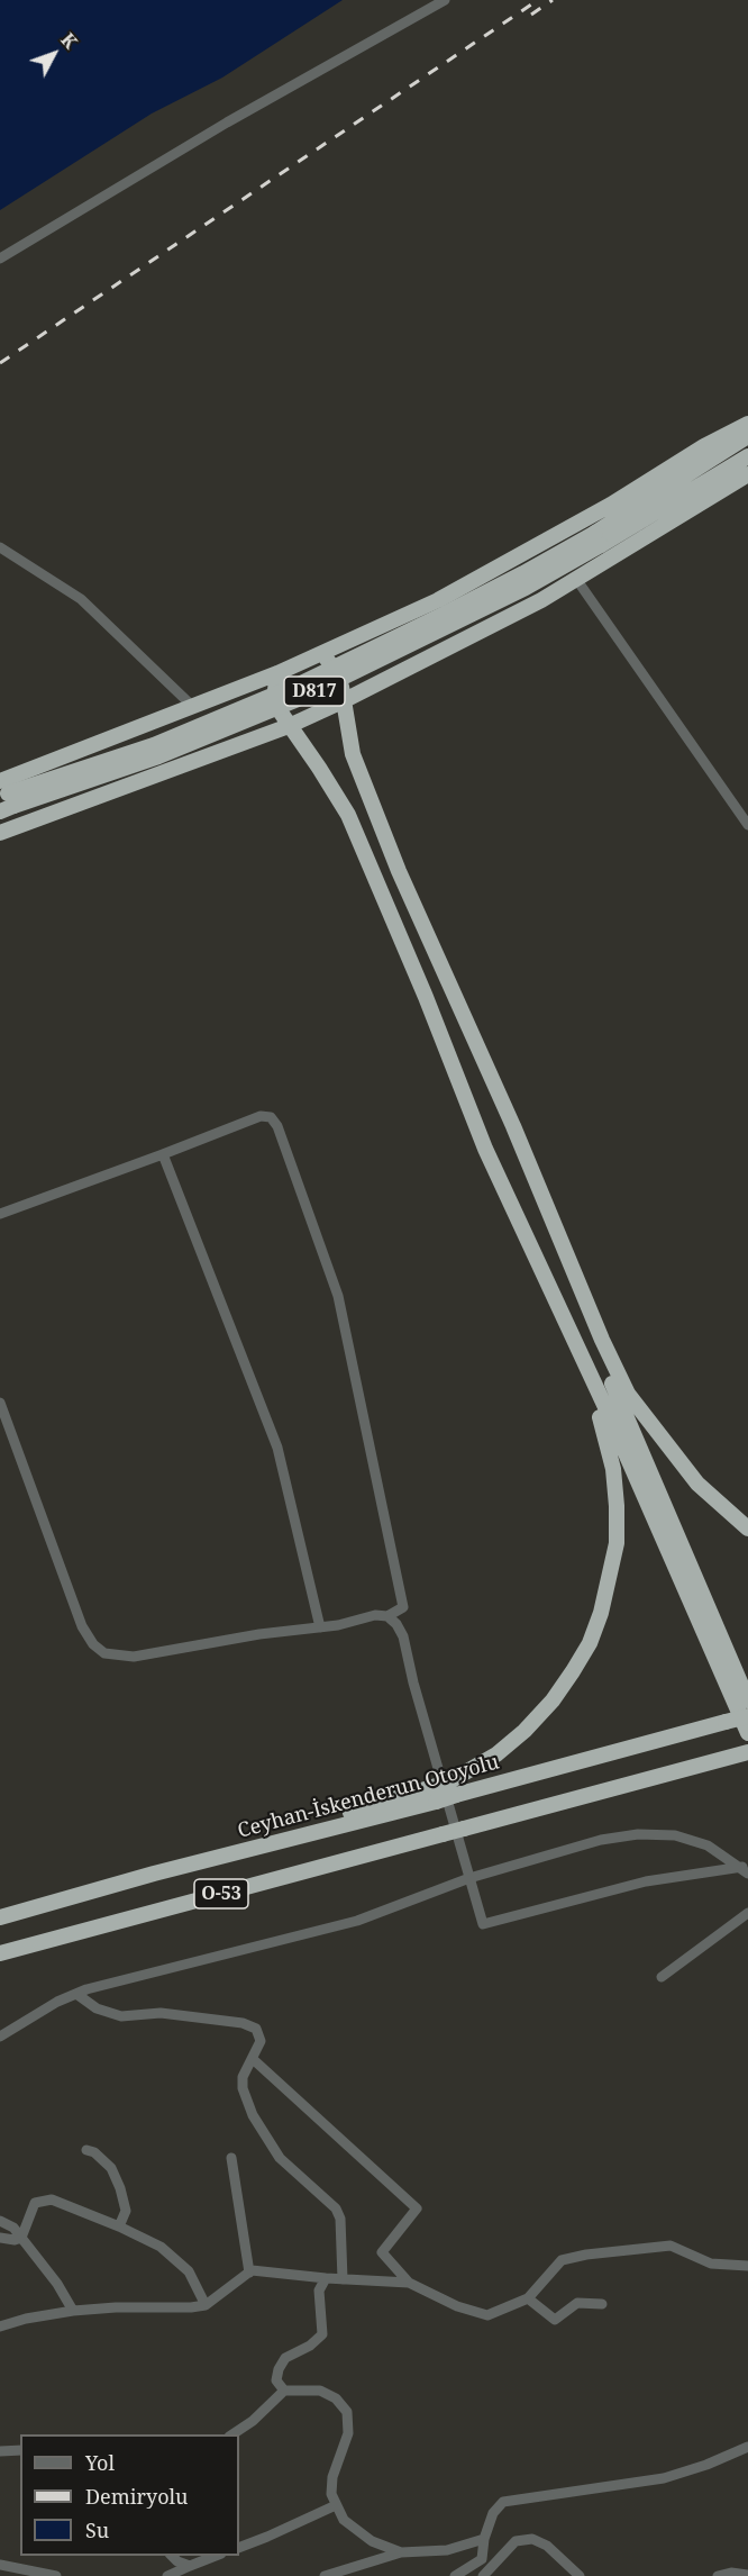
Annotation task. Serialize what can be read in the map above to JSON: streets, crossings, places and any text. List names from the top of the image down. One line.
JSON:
{"streets":{"highway":["D817","Ceyhan-İskenderun Otoyolu","O-53"]},"legend":["Yol","Demiryolu","Su"],"north":"top right"}
